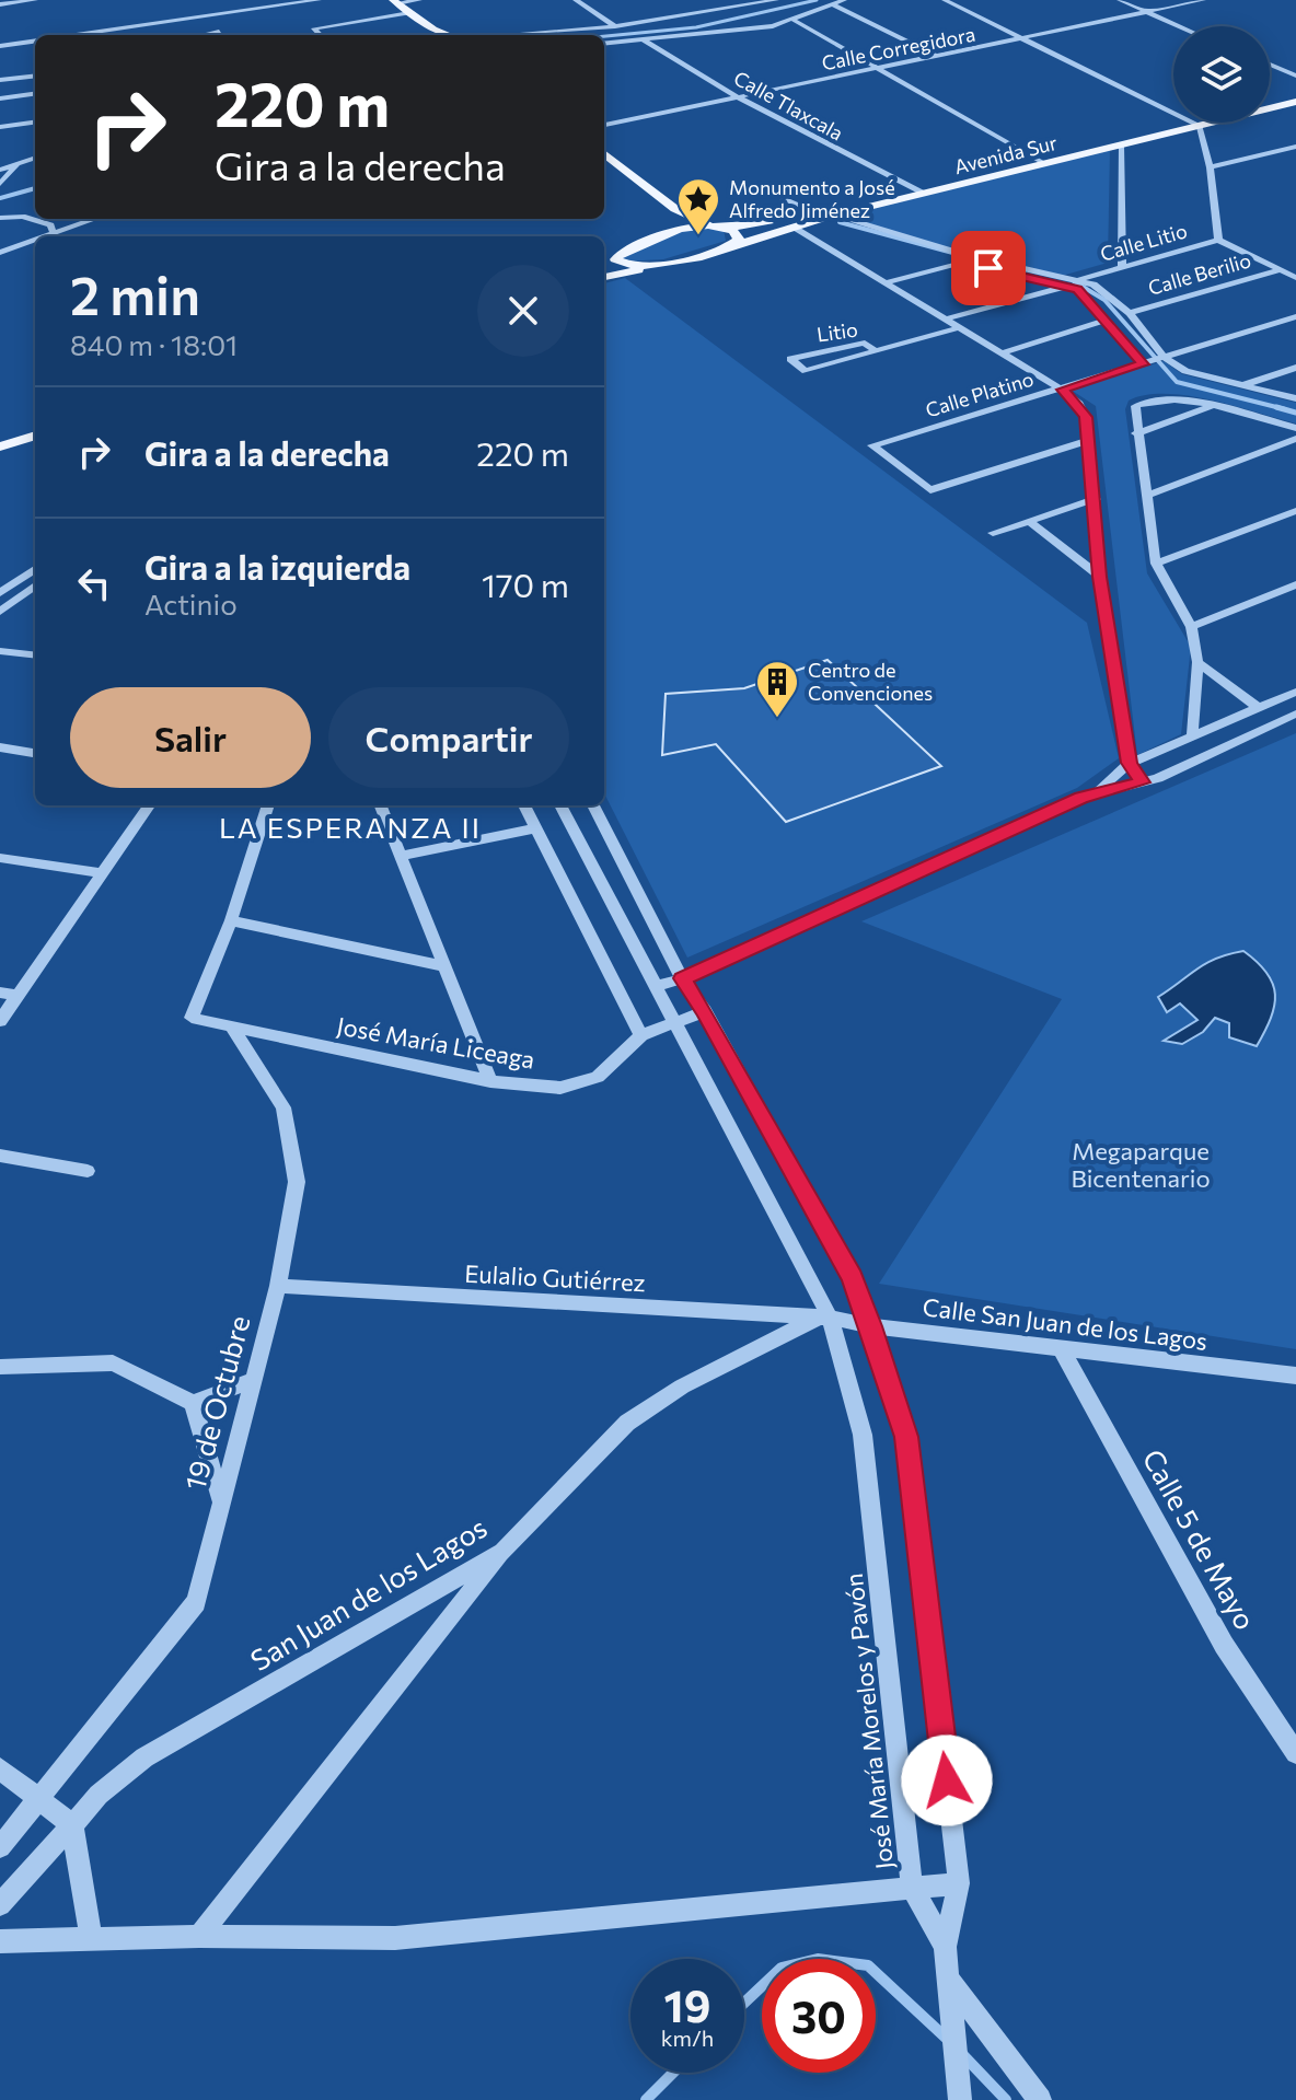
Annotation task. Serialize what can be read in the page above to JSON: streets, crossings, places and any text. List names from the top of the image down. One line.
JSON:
{"streets":{"main road":["Avenida Sur"],"street":["Calle Corregidora","Calle Tlaxcala","Calle Litio","Calle Berilio","Litio","Calle Platino","José María Liceaga","Eulalio Gutiérrez","Calle San Juan de los Lagos","19 de Octubre","Calle 5 de Mayo","San Juan de los Lagos","José María Morelos y Pavón"]},"crossings":[["Calle Corregidora","Calle Tlaxcala"],["Calle Tlaxcala","Avenida Sur"],["José María Liceaga","19 de Octubre"],["José María Liceaga","José María Morelos y Pavón"],["Eulalio Gutiérrez","Calle San Juan de los Lagos"],["Eulalio Gutiérrez","19 de Octubre"],["Eulalio Gutiérrez","San Juan de los Lagos"],["Eulalio Gutiérrez","José María Morelos y Pavón"],["Calle San Juan de los Lagos","Calle 5 de Mayo"],["Calle San Juan de los Lagos","San Juan de los Lagos"],["Calle San Juan de los Lagos","José María Morelos y Pavón"],["San Juan de los Lagos","José María Morelos y Pavón"]],"districts":["LA ESPERANZA II"],"parks":["Megaparque Bicentenario"],"places":{"place":["Monumento a José Alfredo Jiménez"],"building":["Centro de Convenciones"]},"page":{"turn":["220 m","Gira a la derecha"],"heading":["2 min","840 m · 18:01"],"list":[{"name":"Gira a la derecha","value":"220 m"},{"name":"Gira a la izquierda","note":"Actinio","value":"170 m"}],"buttons":["Salir","Compartir"],"speed":"19 km/h","limit":"30"}}
